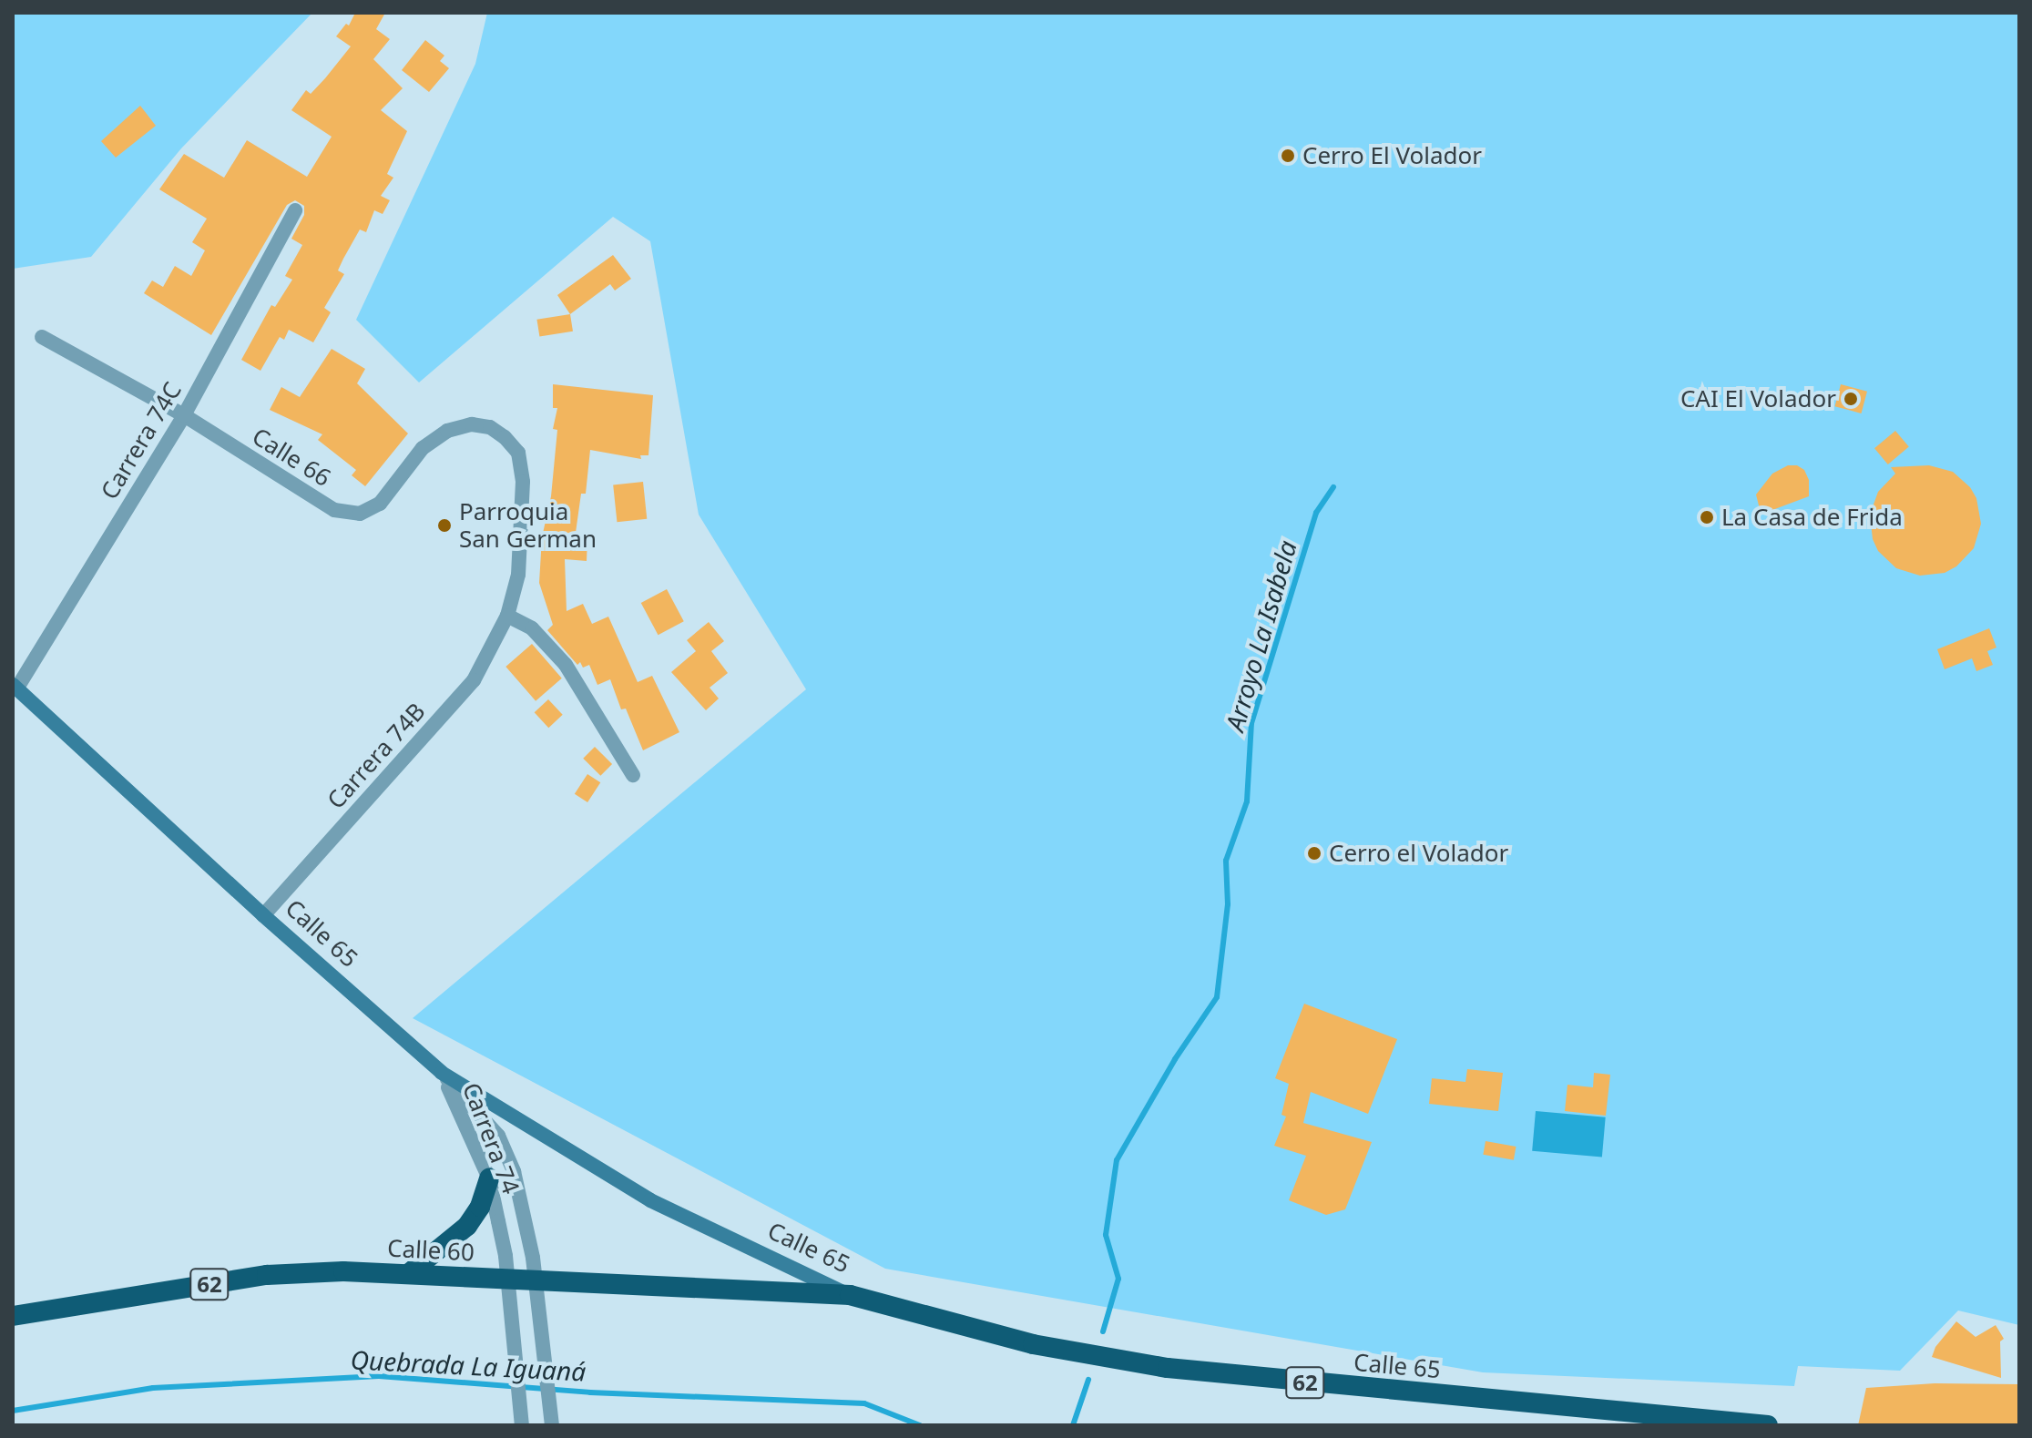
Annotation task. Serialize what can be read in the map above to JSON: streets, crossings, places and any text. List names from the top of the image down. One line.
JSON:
{"streets":{"highway":["Calle 65","Calle 60","62"],"street":["Carrera 74C","Calle 66","Carrera 74B","Carrera 74"]},"crossings":[["Carrera 74C","Calle 66"],["Carrera 74C","Calle 65"],["Calle 66","Carrera 74B"],["Carrera 74B","Calle 65"],["Calle 65","Carrera 74"],["Calle 65","Calle 60"],["Carrera 74","Calle 60"]],"water":["Arroyo La Isabela","Quebrada La Iguaná"],"places":["Cerro El Volador","CAI El Volador","La Casa de Frida","Parroquia San German","Cerro el Volador"]}
